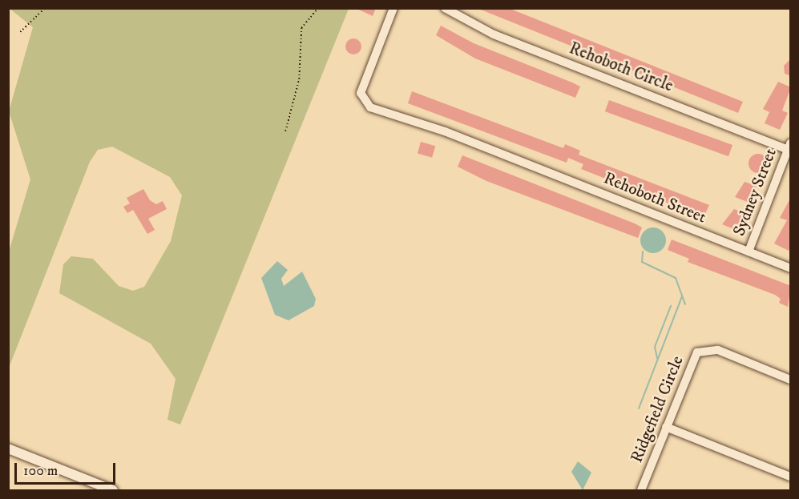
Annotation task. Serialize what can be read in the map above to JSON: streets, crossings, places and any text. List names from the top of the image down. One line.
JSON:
{"streets":{"street":["Rehoboth Circle","Sydney Street","Rehoboth Street","Ridgefield Circle"]},"crossings":[["Rehoboth Circle","Sydney Street"],["Sydney Street","Rehoboth Street"]],"scale_bar":"100 m"}
